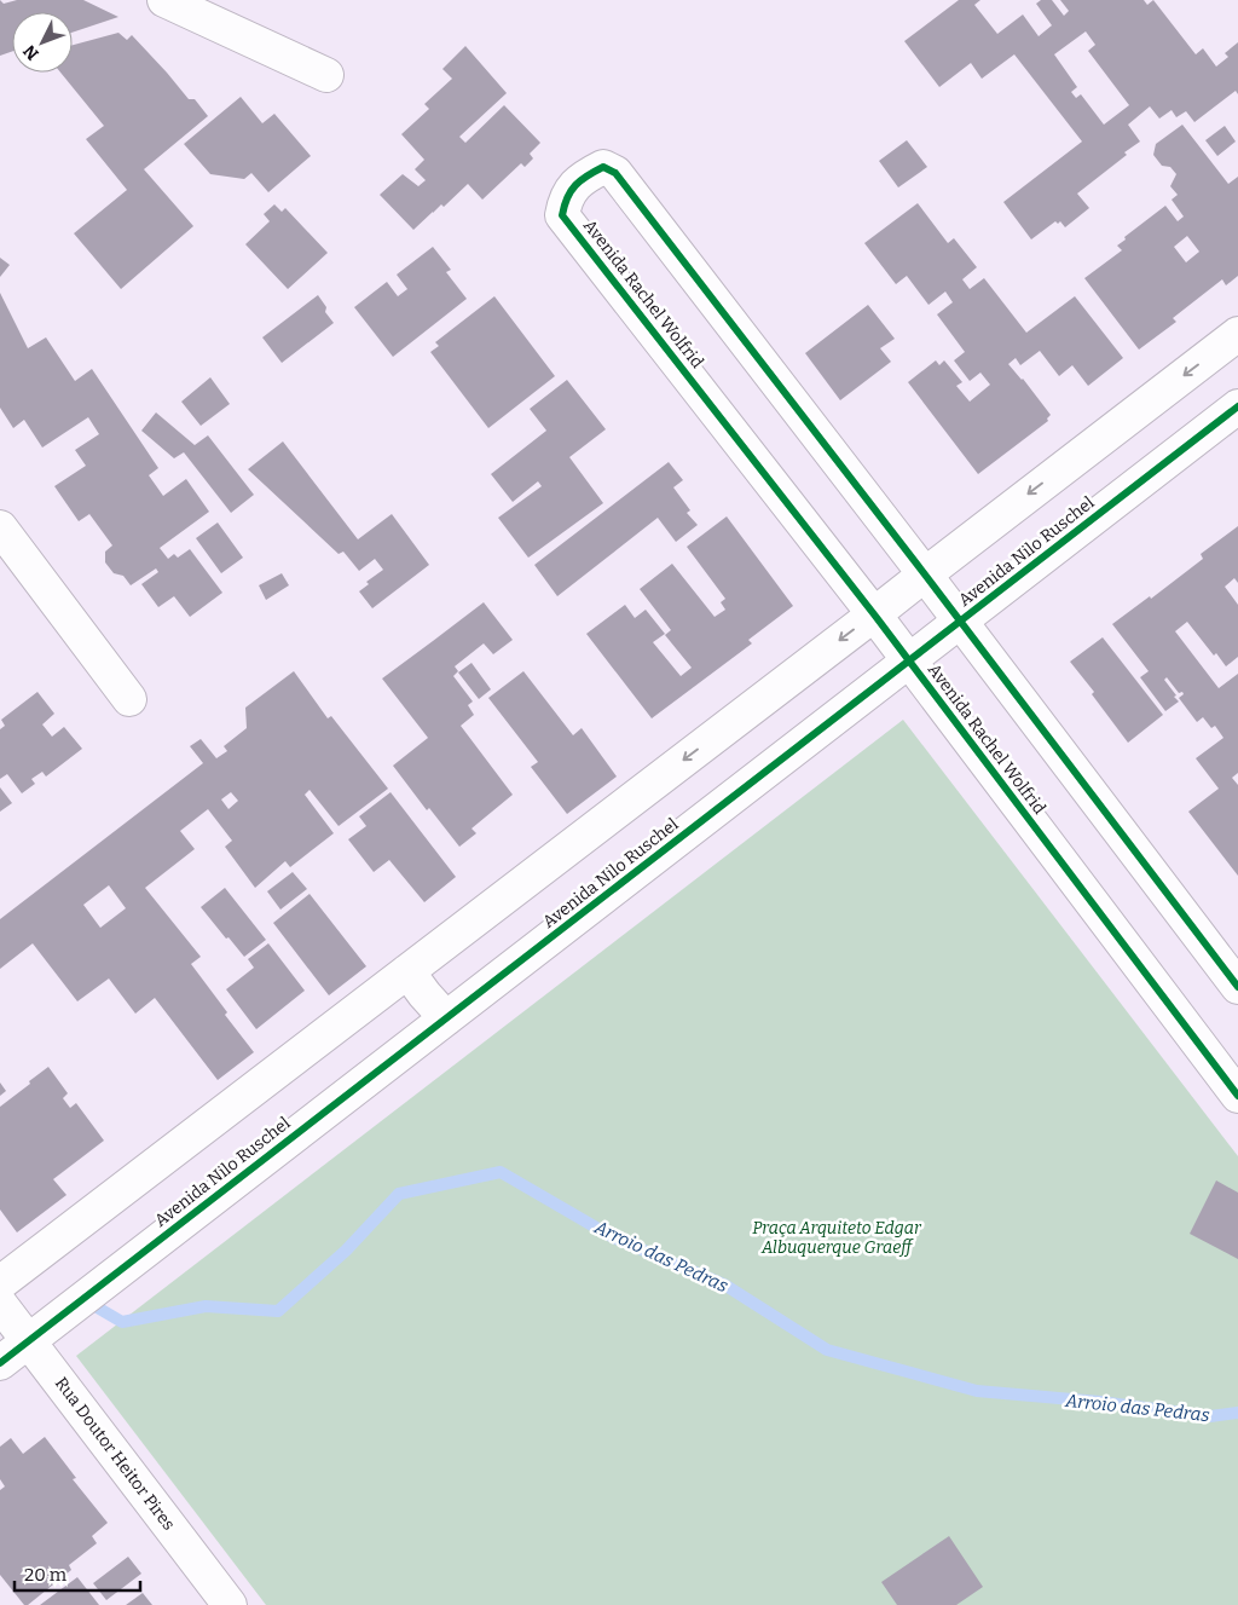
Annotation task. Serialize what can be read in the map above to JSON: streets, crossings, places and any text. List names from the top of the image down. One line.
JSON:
{"streets":{"street":["Avenida Rachel Wolfrid","Avenida Nilo Ruschel","Rua Doutor Heitor Pires"]},"crossings":[["Avenida Rachel Wolfrid","Avenida Nilo Ruschel"],["Avenida Nilo Ruschel","Rua Doutor Heitor Pires"]],"water":["Arroio das Pedras"],"parks":["Praça Arquiteto Edgar Albuquerque Graeff"],"scale_bar":"20 m","north":"bottom left"}
